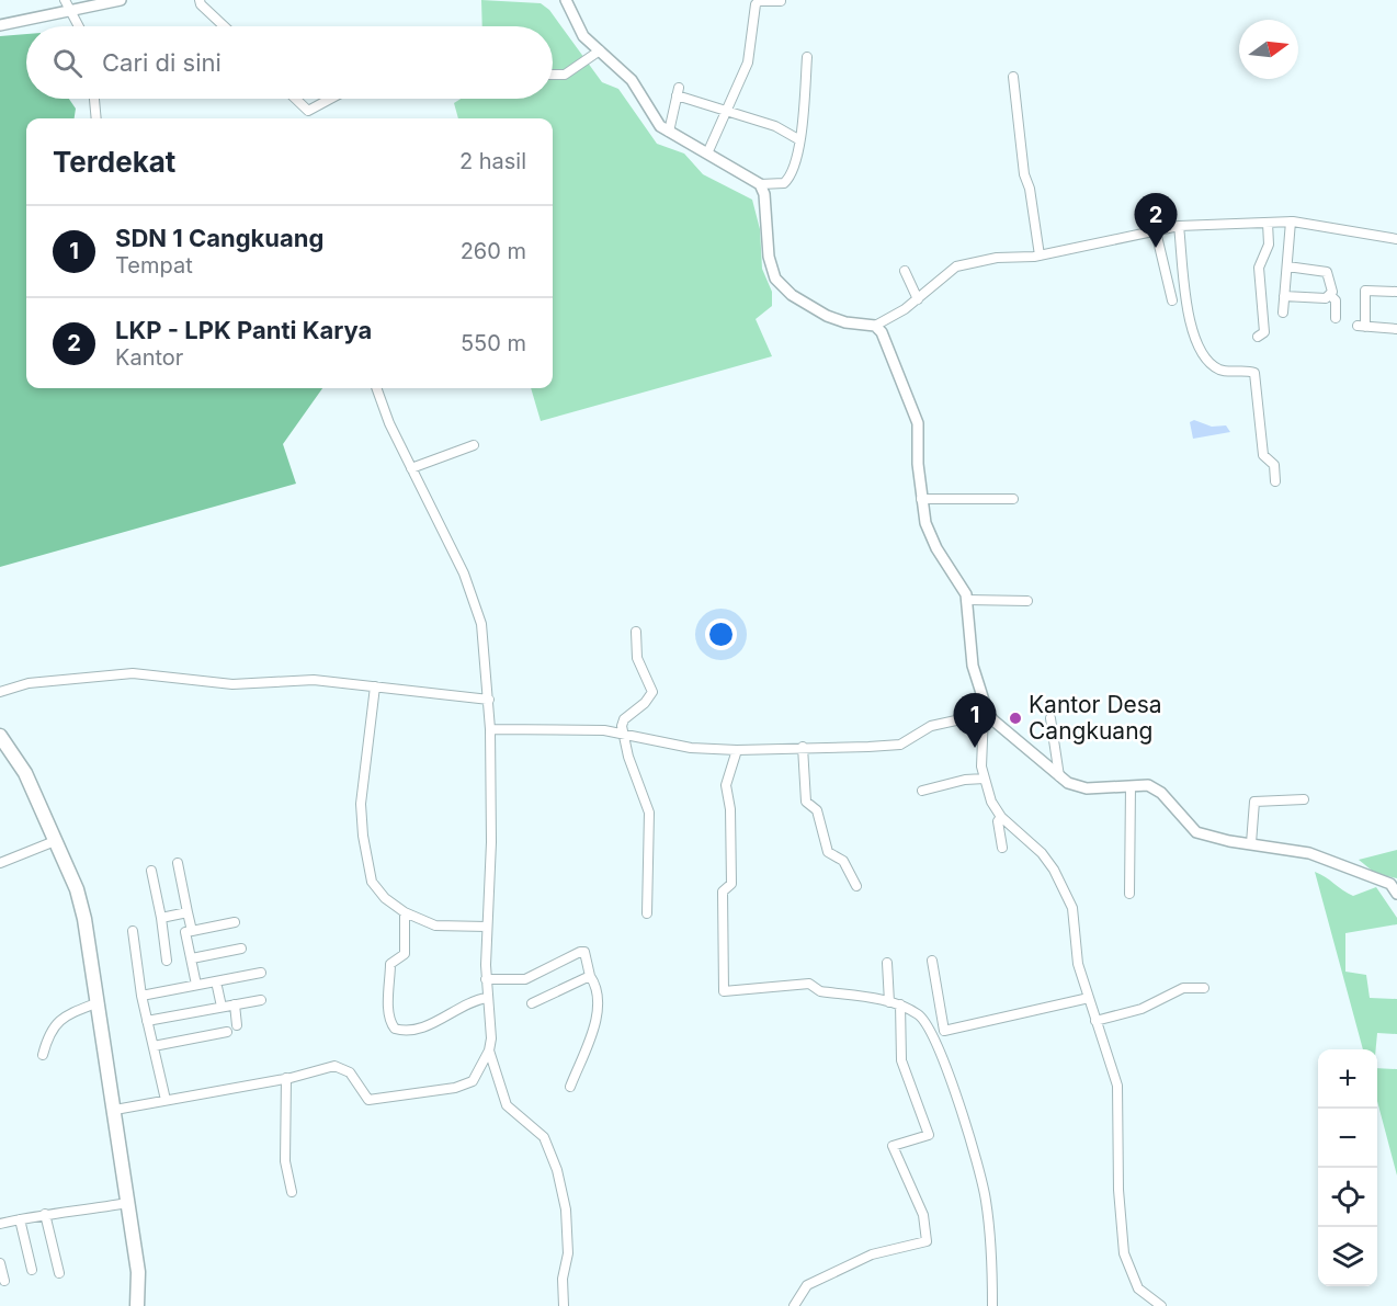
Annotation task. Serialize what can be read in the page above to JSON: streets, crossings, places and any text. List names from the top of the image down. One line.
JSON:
{"places":["Kantor Desa Cangkuang"],"north":"right","page":{"search":"Cari di sini","heading":["Terdekat","2 hasil"],"pins":["2","1"],"list":[{"mark":"1","name":"SDN 1 Cangkuang","note":"Tempat","value":"260 m"},{"mark":"2","name":"LKP - LPK Panti Karya","note":"Kantor","value":"550 m"}],"map_buttons":["+","−"]}}
